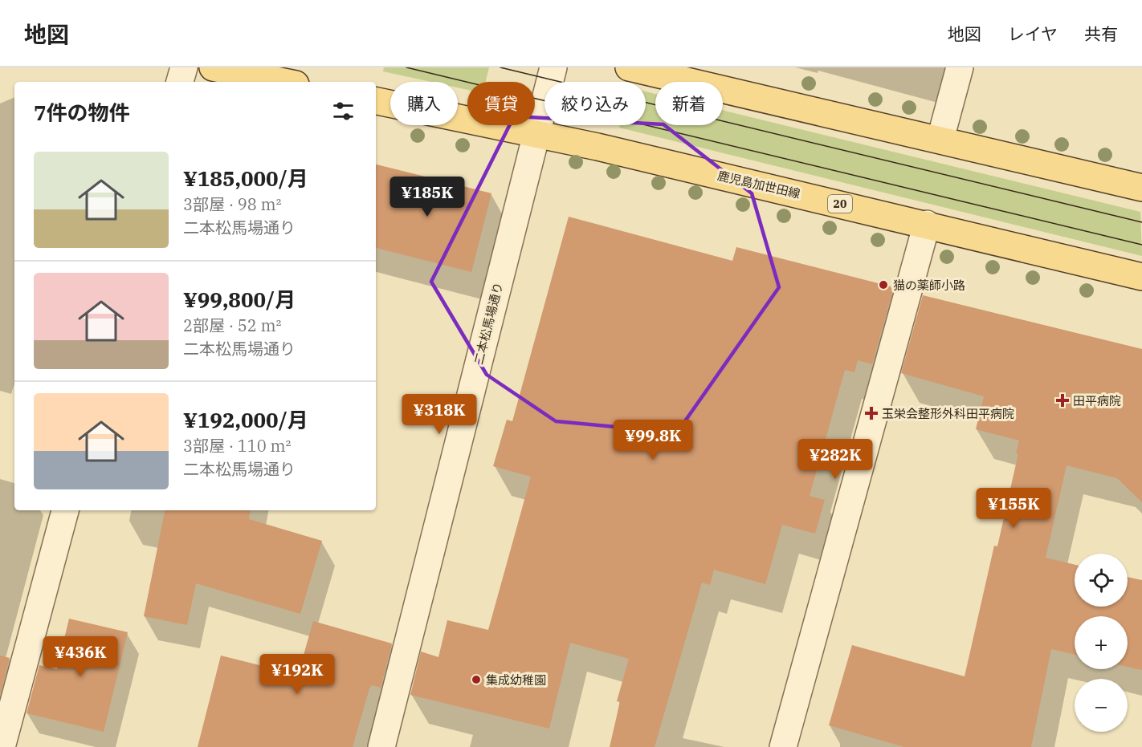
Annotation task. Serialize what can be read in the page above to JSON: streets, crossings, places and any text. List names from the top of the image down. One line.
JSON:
{"streets":{"main road":["鹿児島加世田線","20"],"street":["二本松馬場通り"]},"crossings":[["鹿児島加世田線","二本松馬場通り"]],"places":{"other":["猫の薬師小路","集成幼稚園"],"health":["田平病院","玉栄会整形外科田平病院"]},"page":{"header":"地図","nav":["地図","レイヤ","共有"],"chip":["購入","賃貸","絞り込み","新着"],"heading":"7件の物件","list":[{"name":"¥185,000/月","note":"3部屋 · 98 m² · 二本松馬場通り"},{"name":"¥99,800/月","note":"2部屋 · 52 m² · 二本松馬場通り"},{"name":"¥192,000/月","note":"3部屋 · 110 m² · 二本松馬場通り"}],"price":["¥185K","¥318K","¥99.8K","¥282K","¥155K","¥436K","¥192K"],"map_buttons":["+","−"]}}
